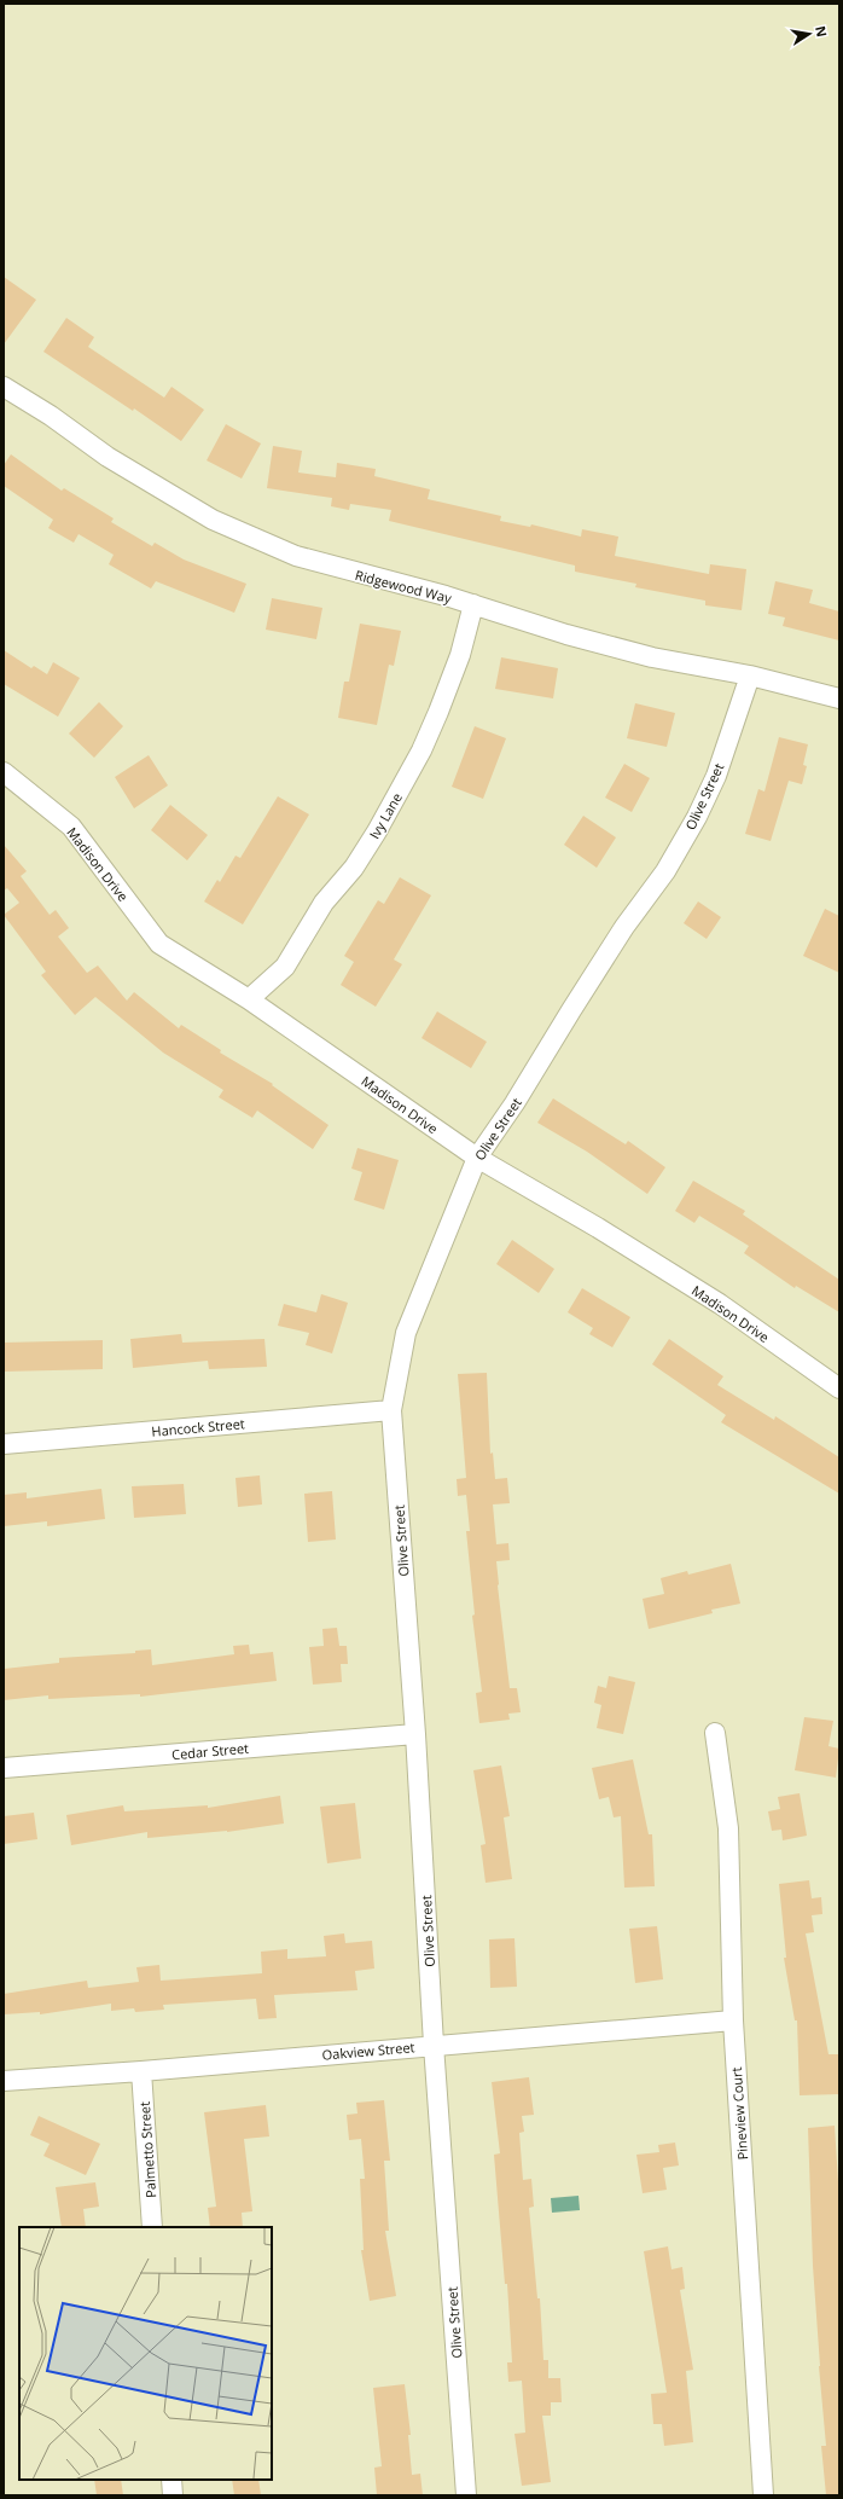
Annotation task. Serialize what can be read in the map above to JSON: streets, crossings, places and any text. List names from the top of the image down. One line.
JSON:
{"streets":{"street":["Ridgewood Way","Olive Street","Ivy Lane","Madison Drive","Hancock Street","Cedar Street","Oakview Street","Pineview Court","Palmetto Street"]},"crossings":[["Ridgewood Way","Olive Street"],["Ridgewood Way","Ivy Lane"],["Olive Street","Madison Drive"],["Olive Street","Hancock Street"],["Olive Street","Cedar Street"],["Olive Street","Oakview Street"],["Ivy Lane","Madison Drive"],["Oakview Street","Pineview Court"],["Oakview Street","Palmetto Street"]],"north":"right"}
